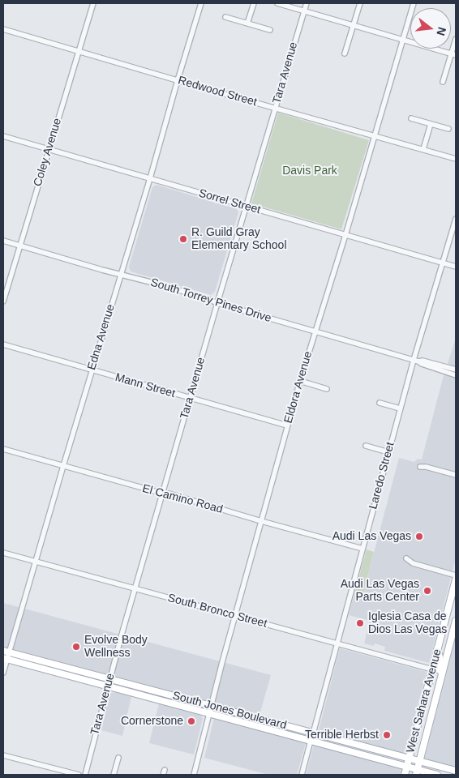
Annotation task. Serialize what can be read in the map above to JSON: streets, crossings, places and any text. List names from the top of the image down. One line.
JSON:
{"streets":{"main road":["West Sahara Avenue","South Jones Boulevard"],"street":["Tara Avenue","Redwood Street","Coley Avenue","Sorrel Street","South Torrey Pines Drive","Edna Avenue","Mann Street","Eldora Avenue","Laredo Street","El Camino Road","South Bronco Street"]},"crossings":[["Tara Avenue","Redwood Street"],["Tara Avenue","Sorrel Street"],["Tara Avenue","South Torrey Pines Drive"],["Tara Avenue","Mann Street"],["Tara Avenue","El Camino Road"],["Tara Avenue","South Bronco Street"],["Tara Avenue","South Jones Boulevard"],["Redwood Street","Coley Avenue"],["Redwood Street","Edna Avenue"],["Redwood Street","Eldora Avenue"],["Coley Avenue","Sorrel Street"],["Coley Avenue","South Torrey Pines Drive"],["Sorrel Street","Edna Avenue"],["Sorrel Street","Eldora Avenue"],["Sorrel Street","Laredo Street"],["South Torrey Pines Drive","Edna Avenue"],["South Torrey Pines Drive","Eldora Avenue"],["South Torrey Pines Drive","Laredo Street"],["Edna Avenue","Mann Street"],["Edna Avenue","El Camino Road"],["Edna Avenue","South Bronco Street"],["Edna Avenue","South Jones Boulevard"],["Mann Street","Eldora Avenue"],["Eldora Avenue","El Camino Road"],["Eldora Avenue","South Bronco Street"],["Eldora Avenue","South Jones Boulevard"],["Laredo Street","El Camino Road"],["Laredo Street","South Bronco Street"],["Laredo Street","South Jones Boulevard"],["South Bronco Street","West Sahara Avenue"],["West Sahara Avenue","South Jones Boulevard"]],"parks":["Davis Park"],"places":["R. Guild Gray Elementary School","Audi Las Vegas","Audi Las Vegas Parts Center","Iglesia Casa de Dios Las Vegas","Evolve Body Wellness","Cornerstone","Terrible Herbst"],"north":"right"}
